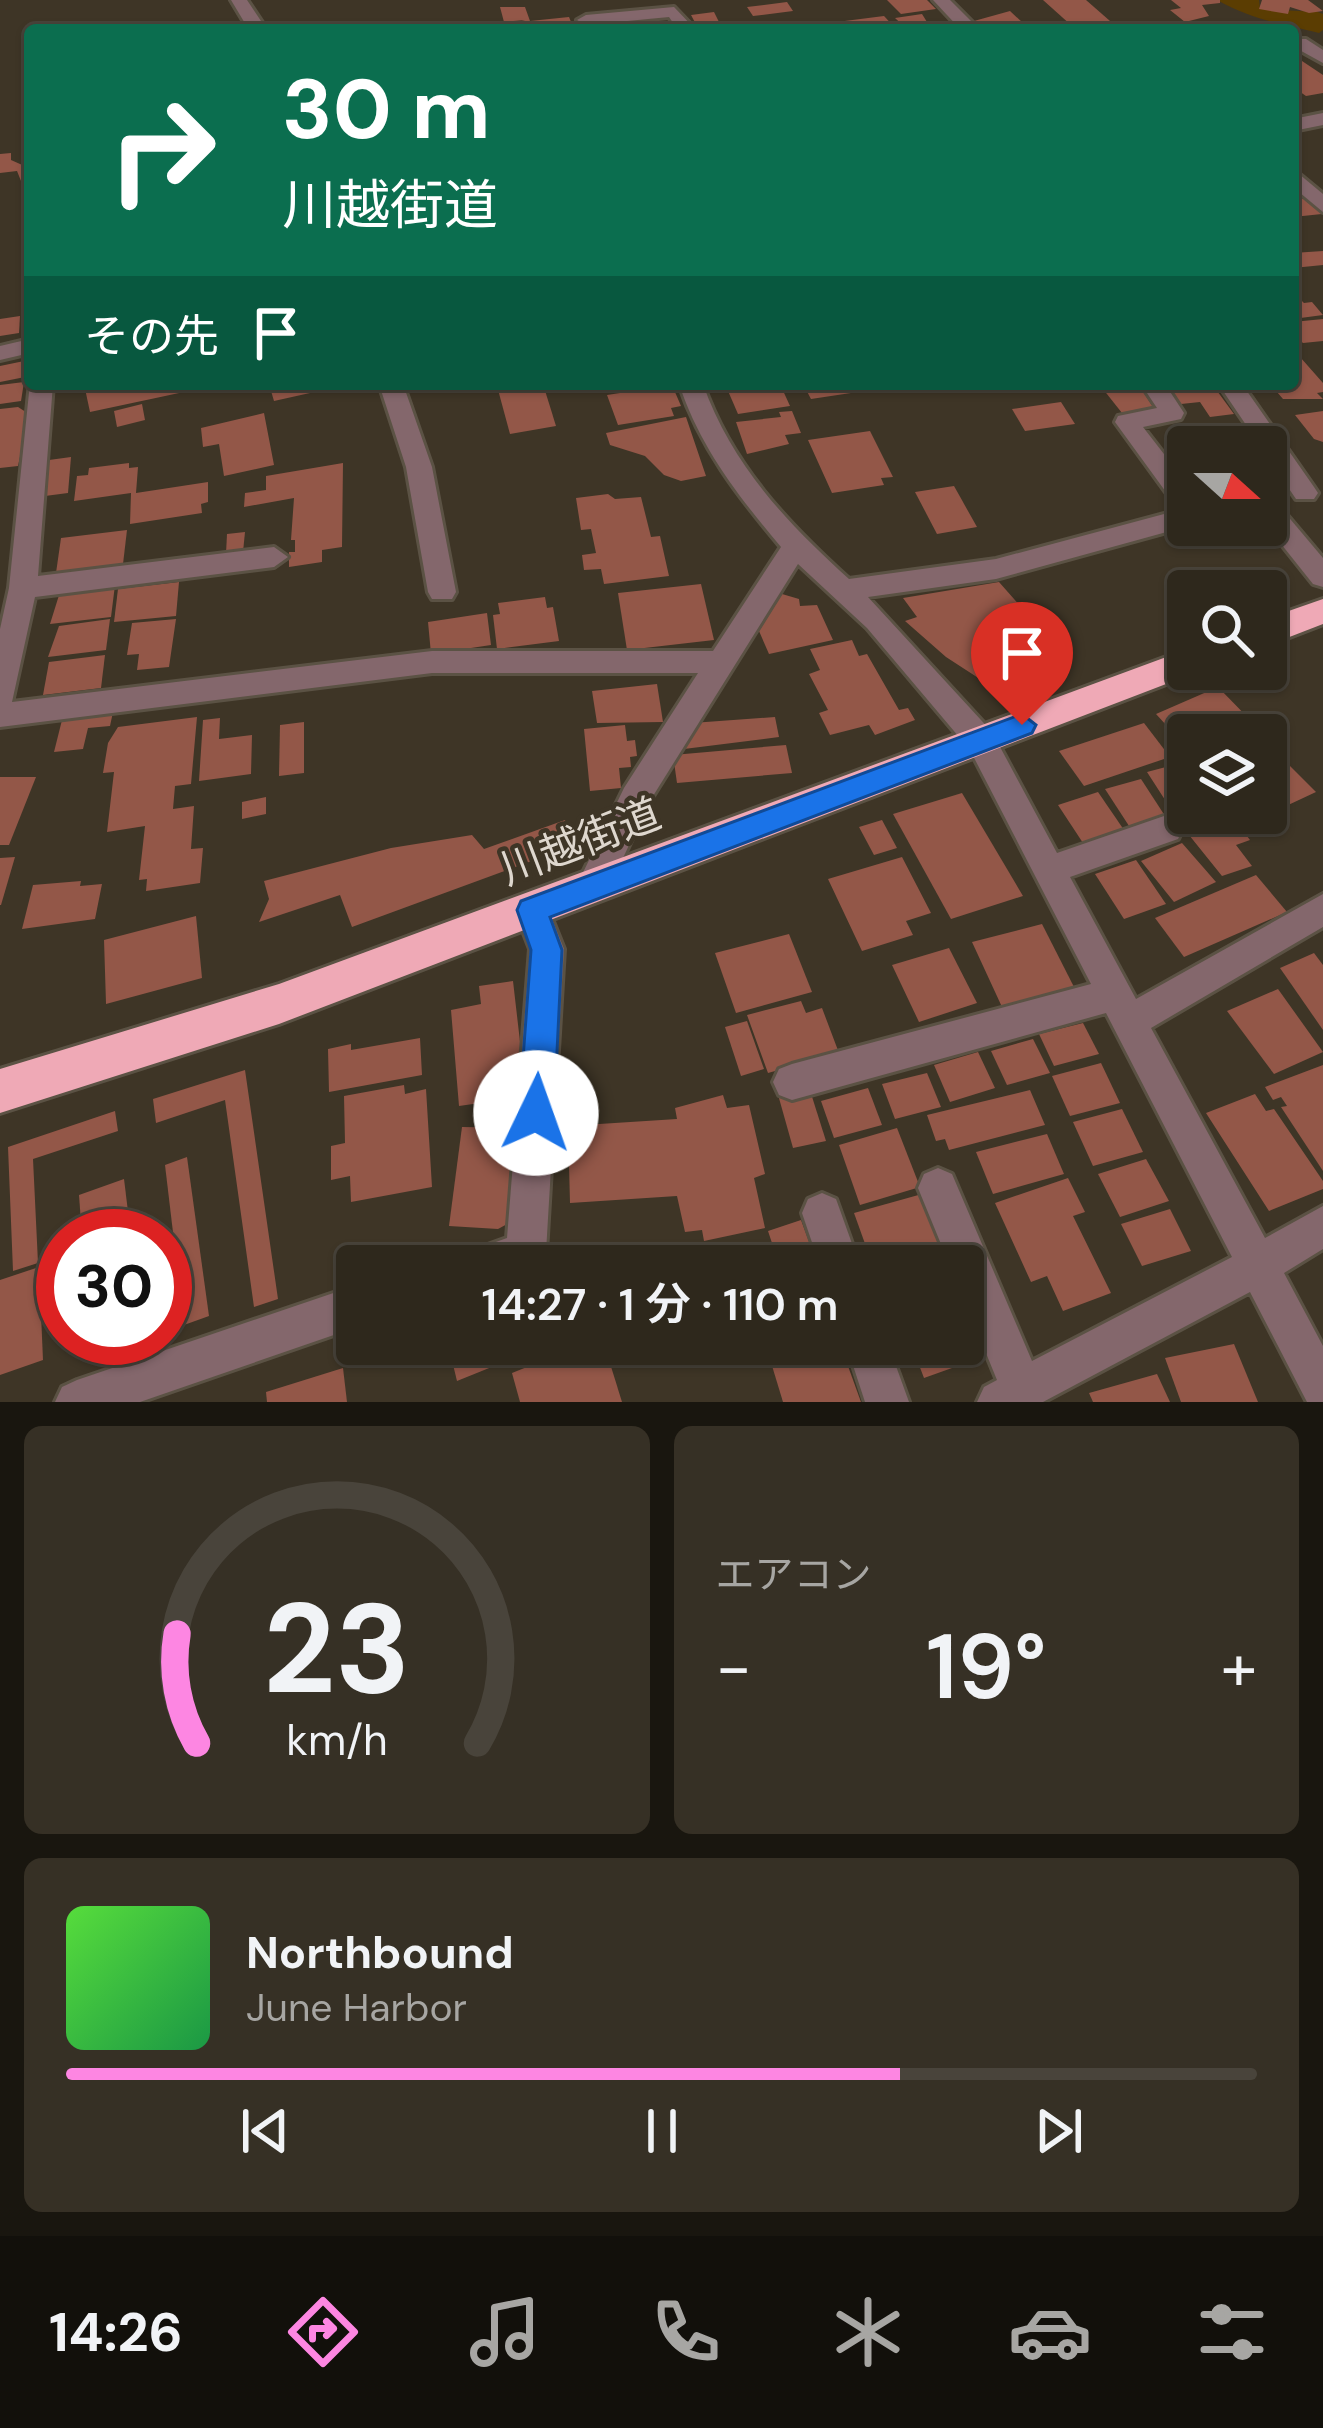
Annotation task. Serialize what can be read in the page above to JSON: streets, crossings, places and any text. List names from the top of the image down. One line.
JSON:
{"streets":{"highway":["川越街道"]},"north":"right","page":{"turn":["30 m","川越街道"],"then":"その先","limit":"30","trip":"14:27 · 1 分 · 110 m","tile":"エアコン","heat":["−","19°","+"],"song":["Northbound","June Harbor"],"tabs":"14:26","gauge":["23","km/h"]}}
